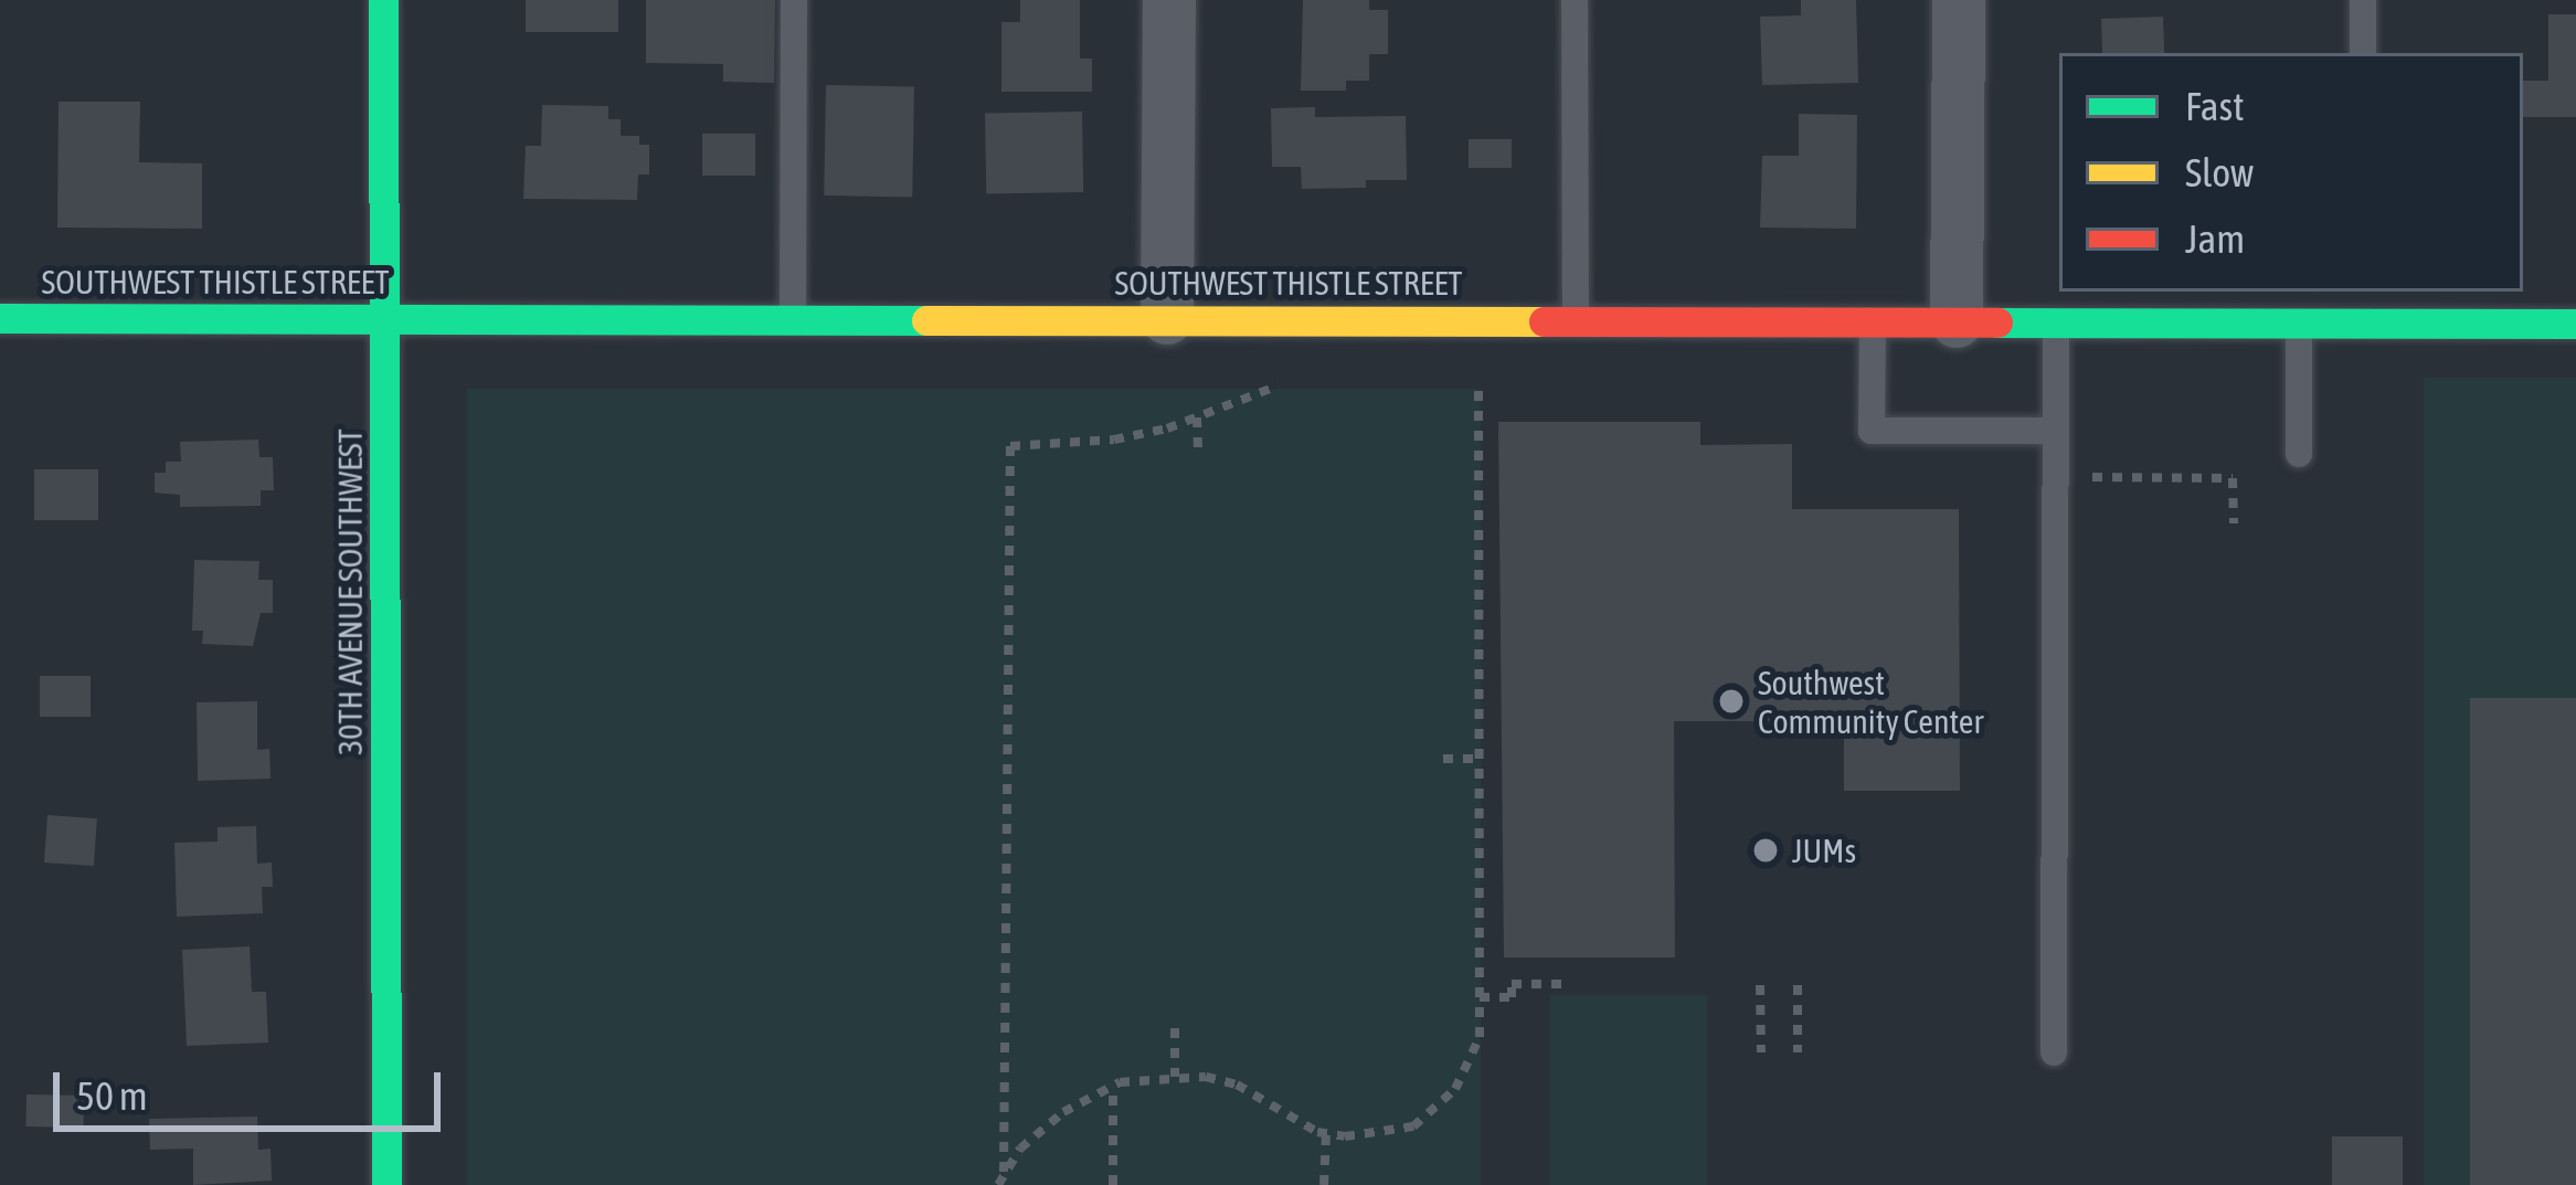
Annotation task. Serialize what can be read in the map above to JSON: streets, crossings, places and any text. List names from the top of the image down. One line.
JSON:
{"streets":{"street":["SOUTHWEST THISTLE STREET","30TH AVENUE SOUTHWEST"]},"crossings":[["SOUTHWEST THISTLE STREET","30TH AVENUE SOUTHWEST"]],"places":["Southwest Community Center","JUMs"],"legend":["Fast","Slow","Jam"],"scale_bar":"50 m"}
